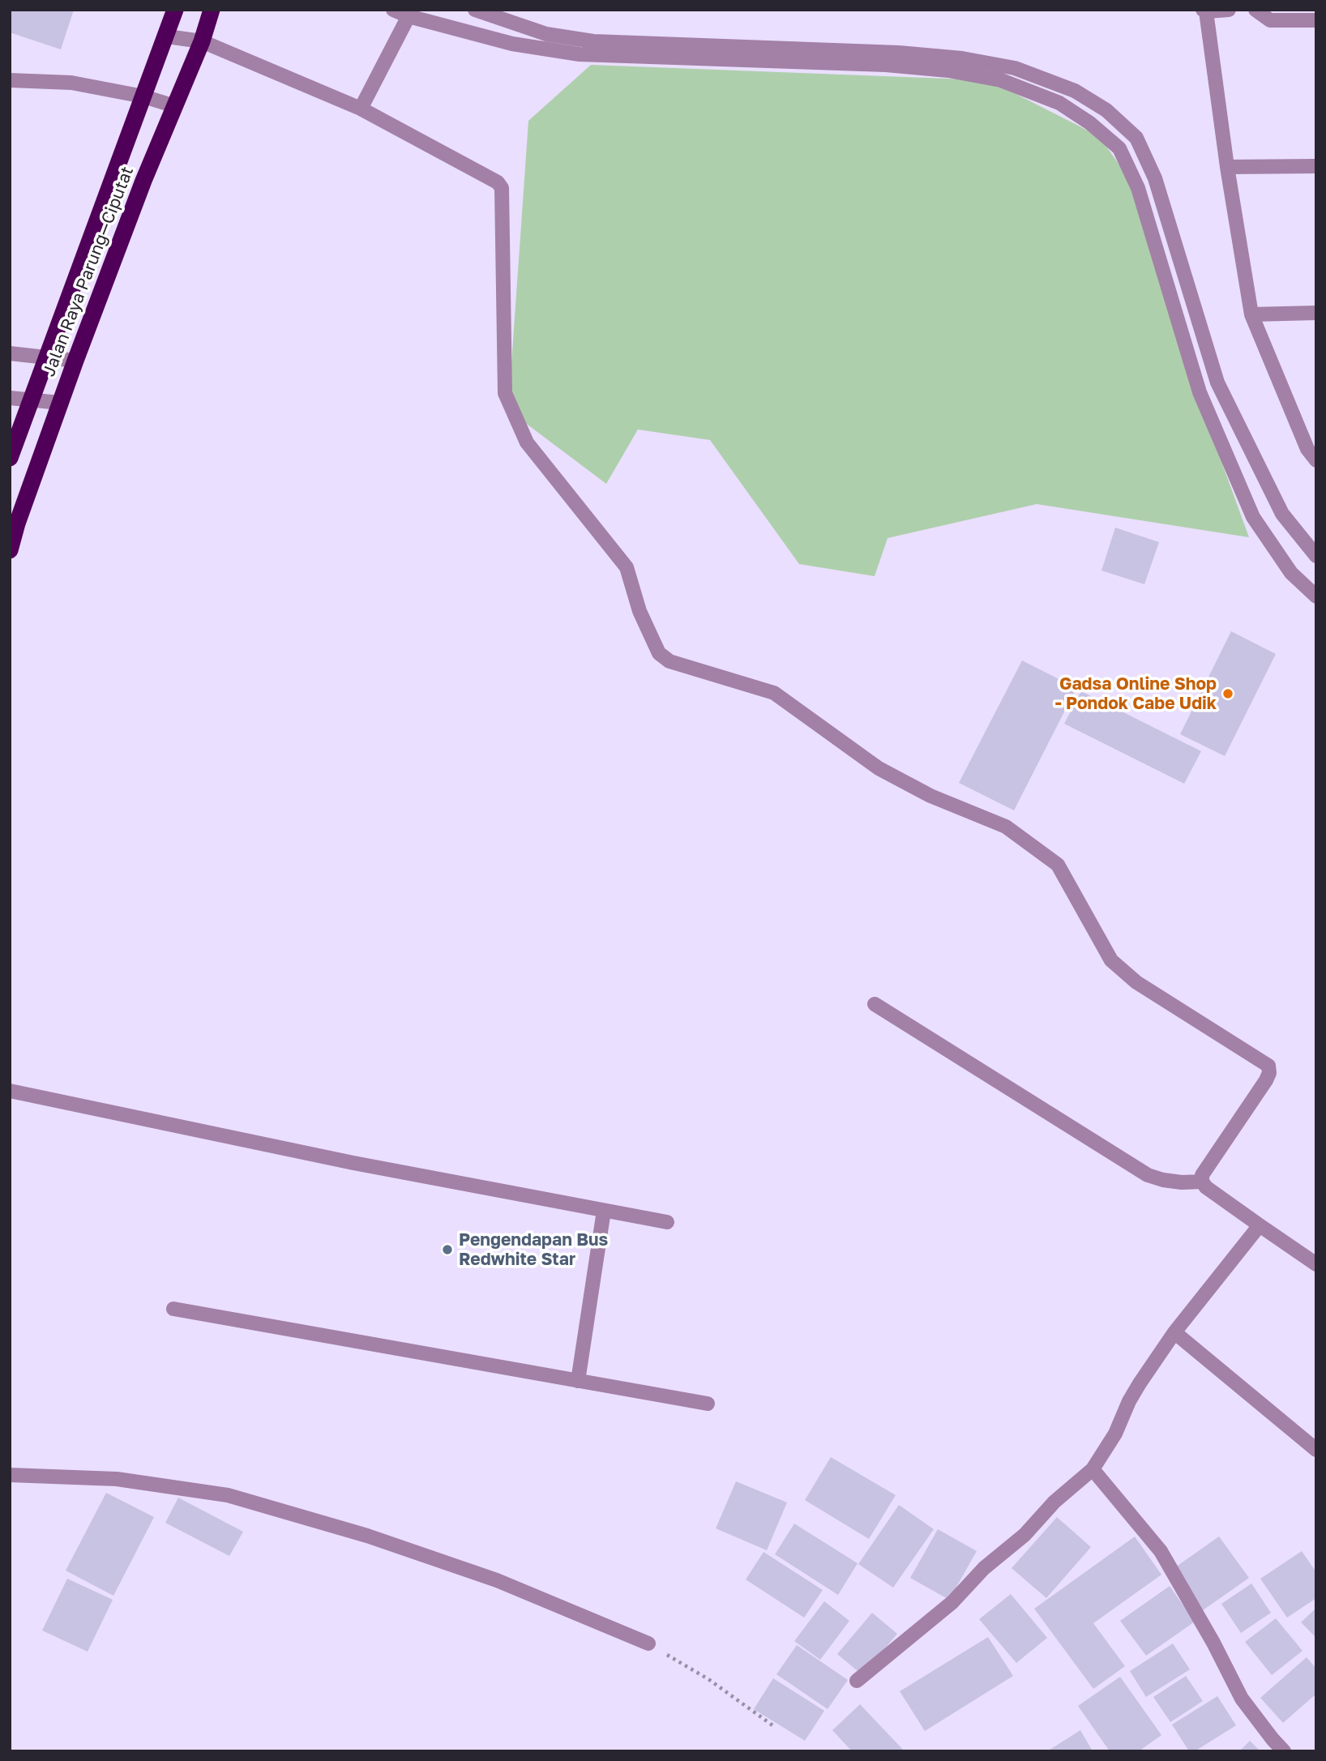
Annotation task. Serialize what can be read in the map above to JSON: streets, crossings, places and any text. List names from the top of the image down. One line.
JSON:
{"streets":{"highway":["Jalan Raya Parung—Ciputat"]},"places":["Gadsa Online Shop - Pondok Cabe Udik","Pengendapan Bus Redwhite Star"]}
